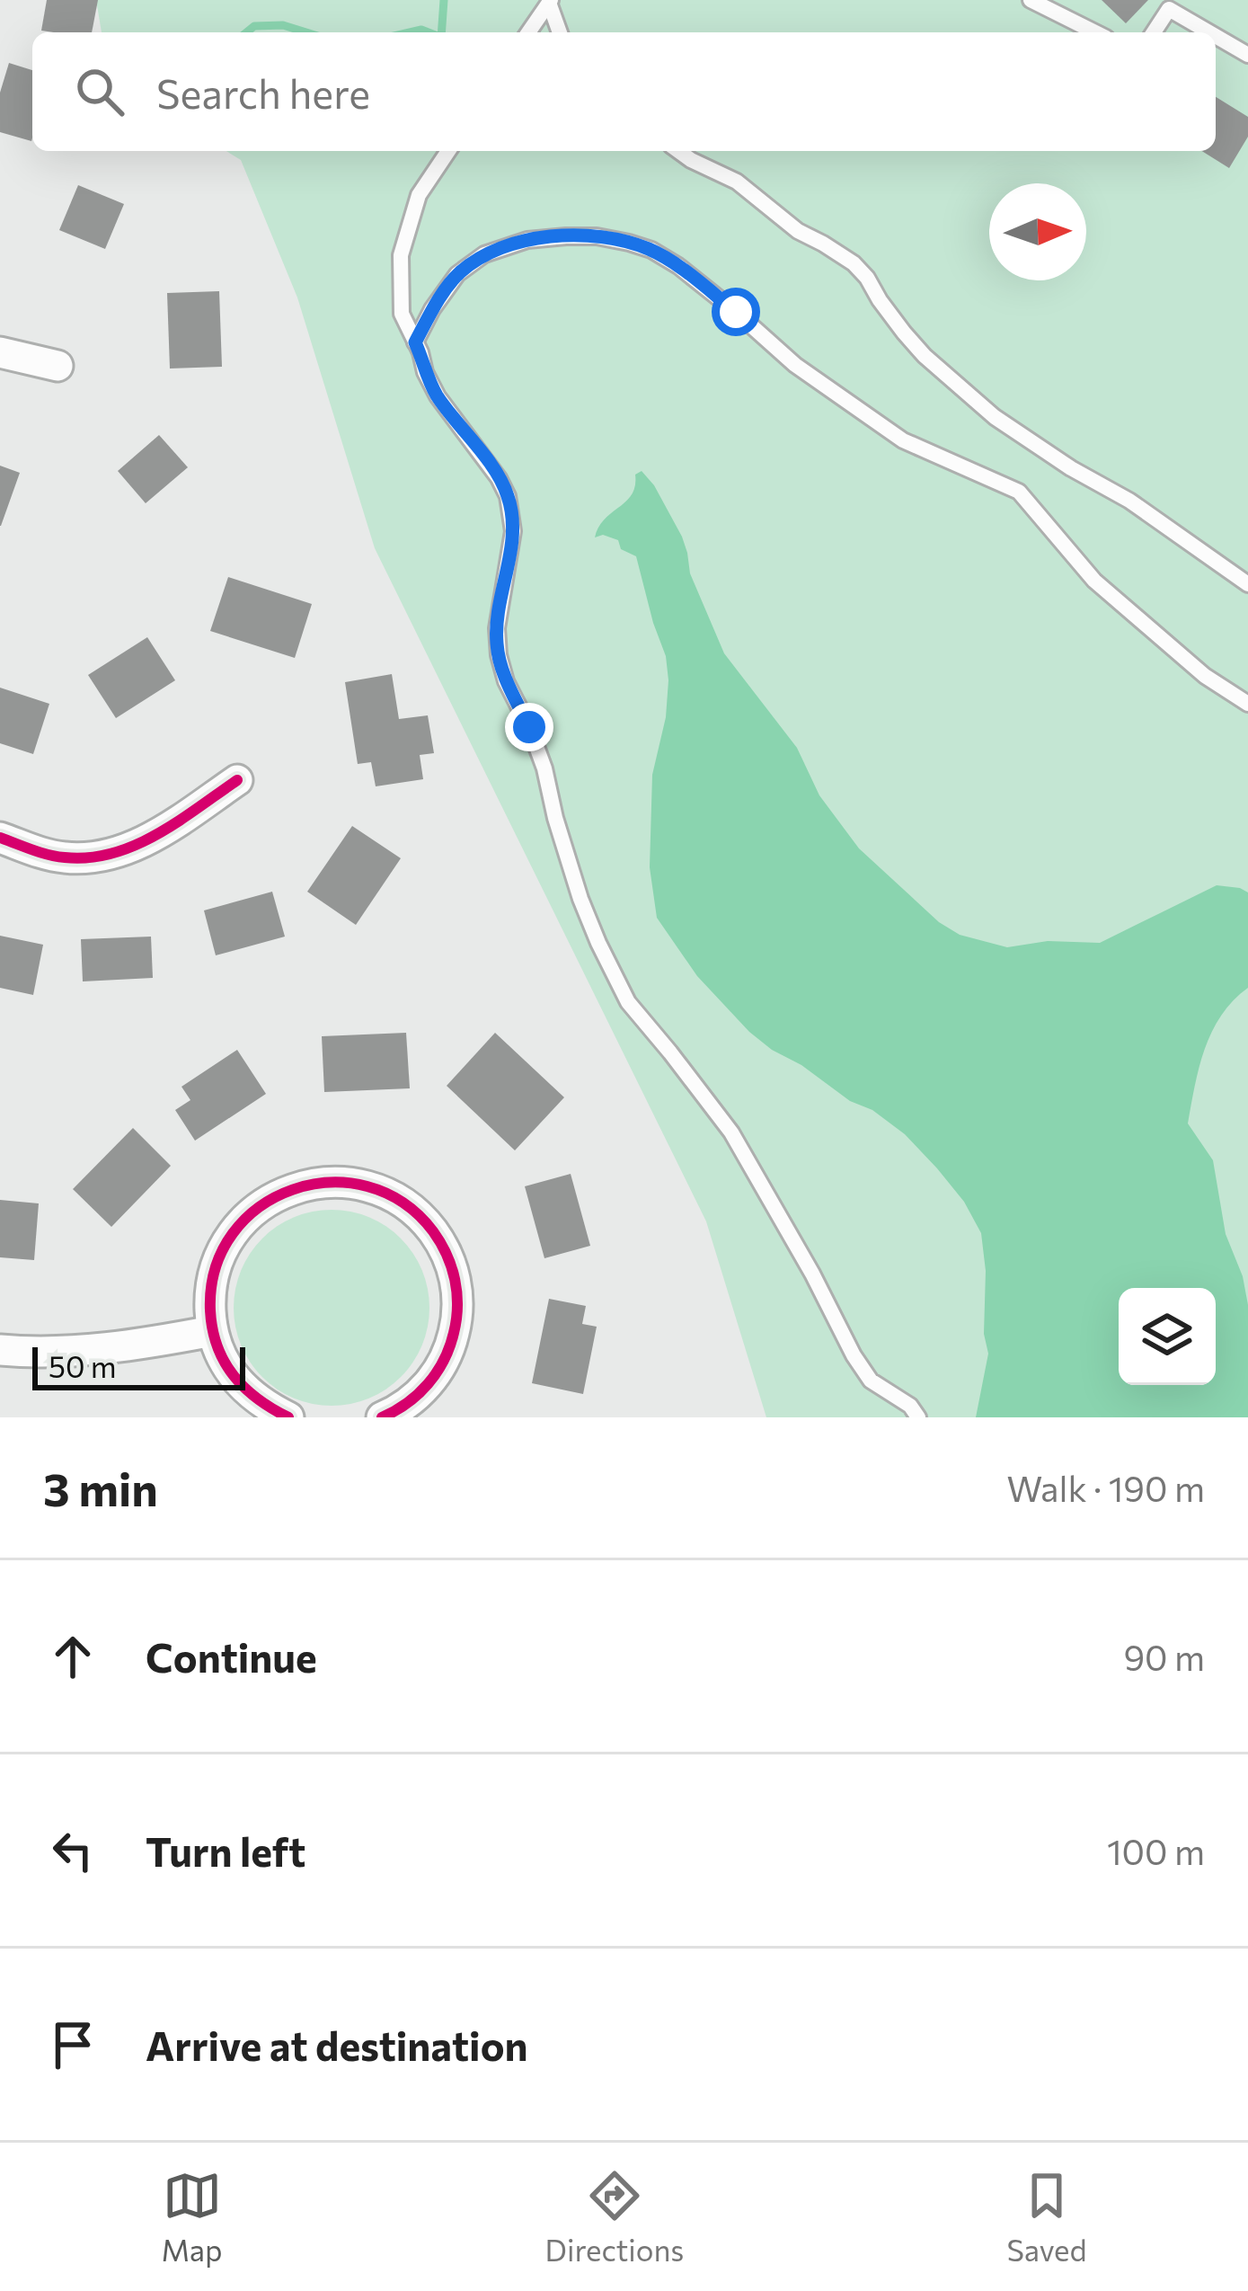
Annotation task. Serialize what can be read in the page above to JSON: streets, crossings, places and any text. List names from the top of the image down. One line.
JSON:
{"scale_bar":"50 m","north":"right","page":{"search":"Search here","scale":"50 m","heading":["3 min","Walk · 190 m"],"list":[["Continue","90 m"],["Turn left","100 m"],"Arrive at destination"],"nav":["Map","Directions","Saved"]}}
